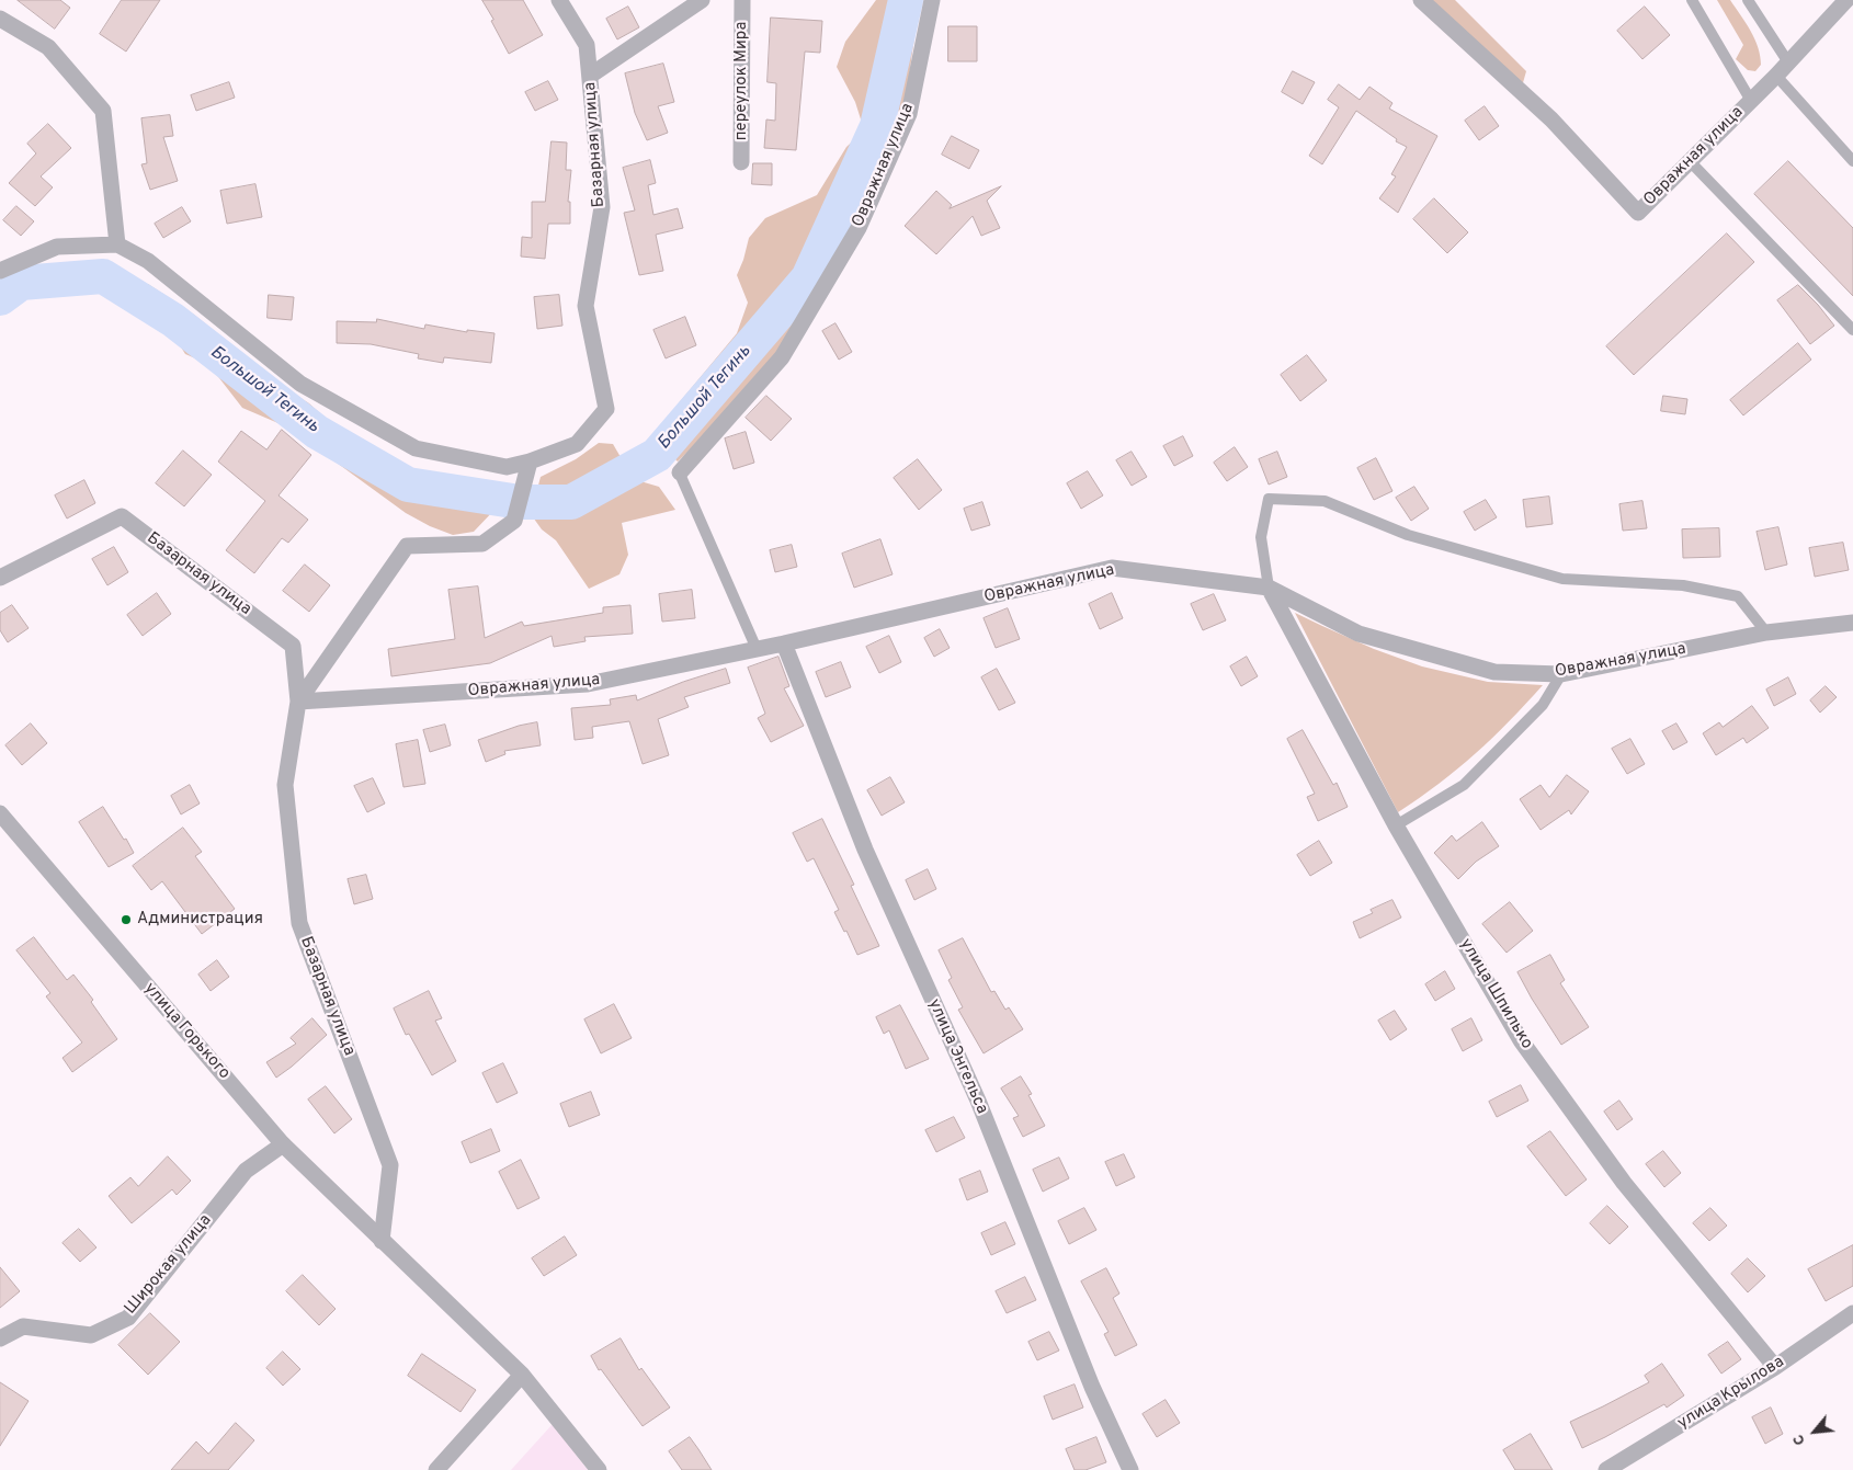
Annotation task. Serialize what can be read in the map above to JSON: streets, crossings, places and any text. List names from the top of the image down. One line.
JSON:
{"streets":{"street":["переулок Мира","Базарная улица","Овражная улица","улица Шпилько","улица Горького","улица Энгельса","Широкая улица","улица Крылова"]},"crossings":[["Базарная улица","Овражная улица"],["Базарная улица","улица Горького"],["Овражная улица","улица Шпилько"],["Овражная улица","улица Энгельса"],["улица Шпилько","улица Крылова"],["улица Горького","Широкая улица"]],"water":["Большой Тегинь"],"places":["Администрация"],"north":"bottom left"}
